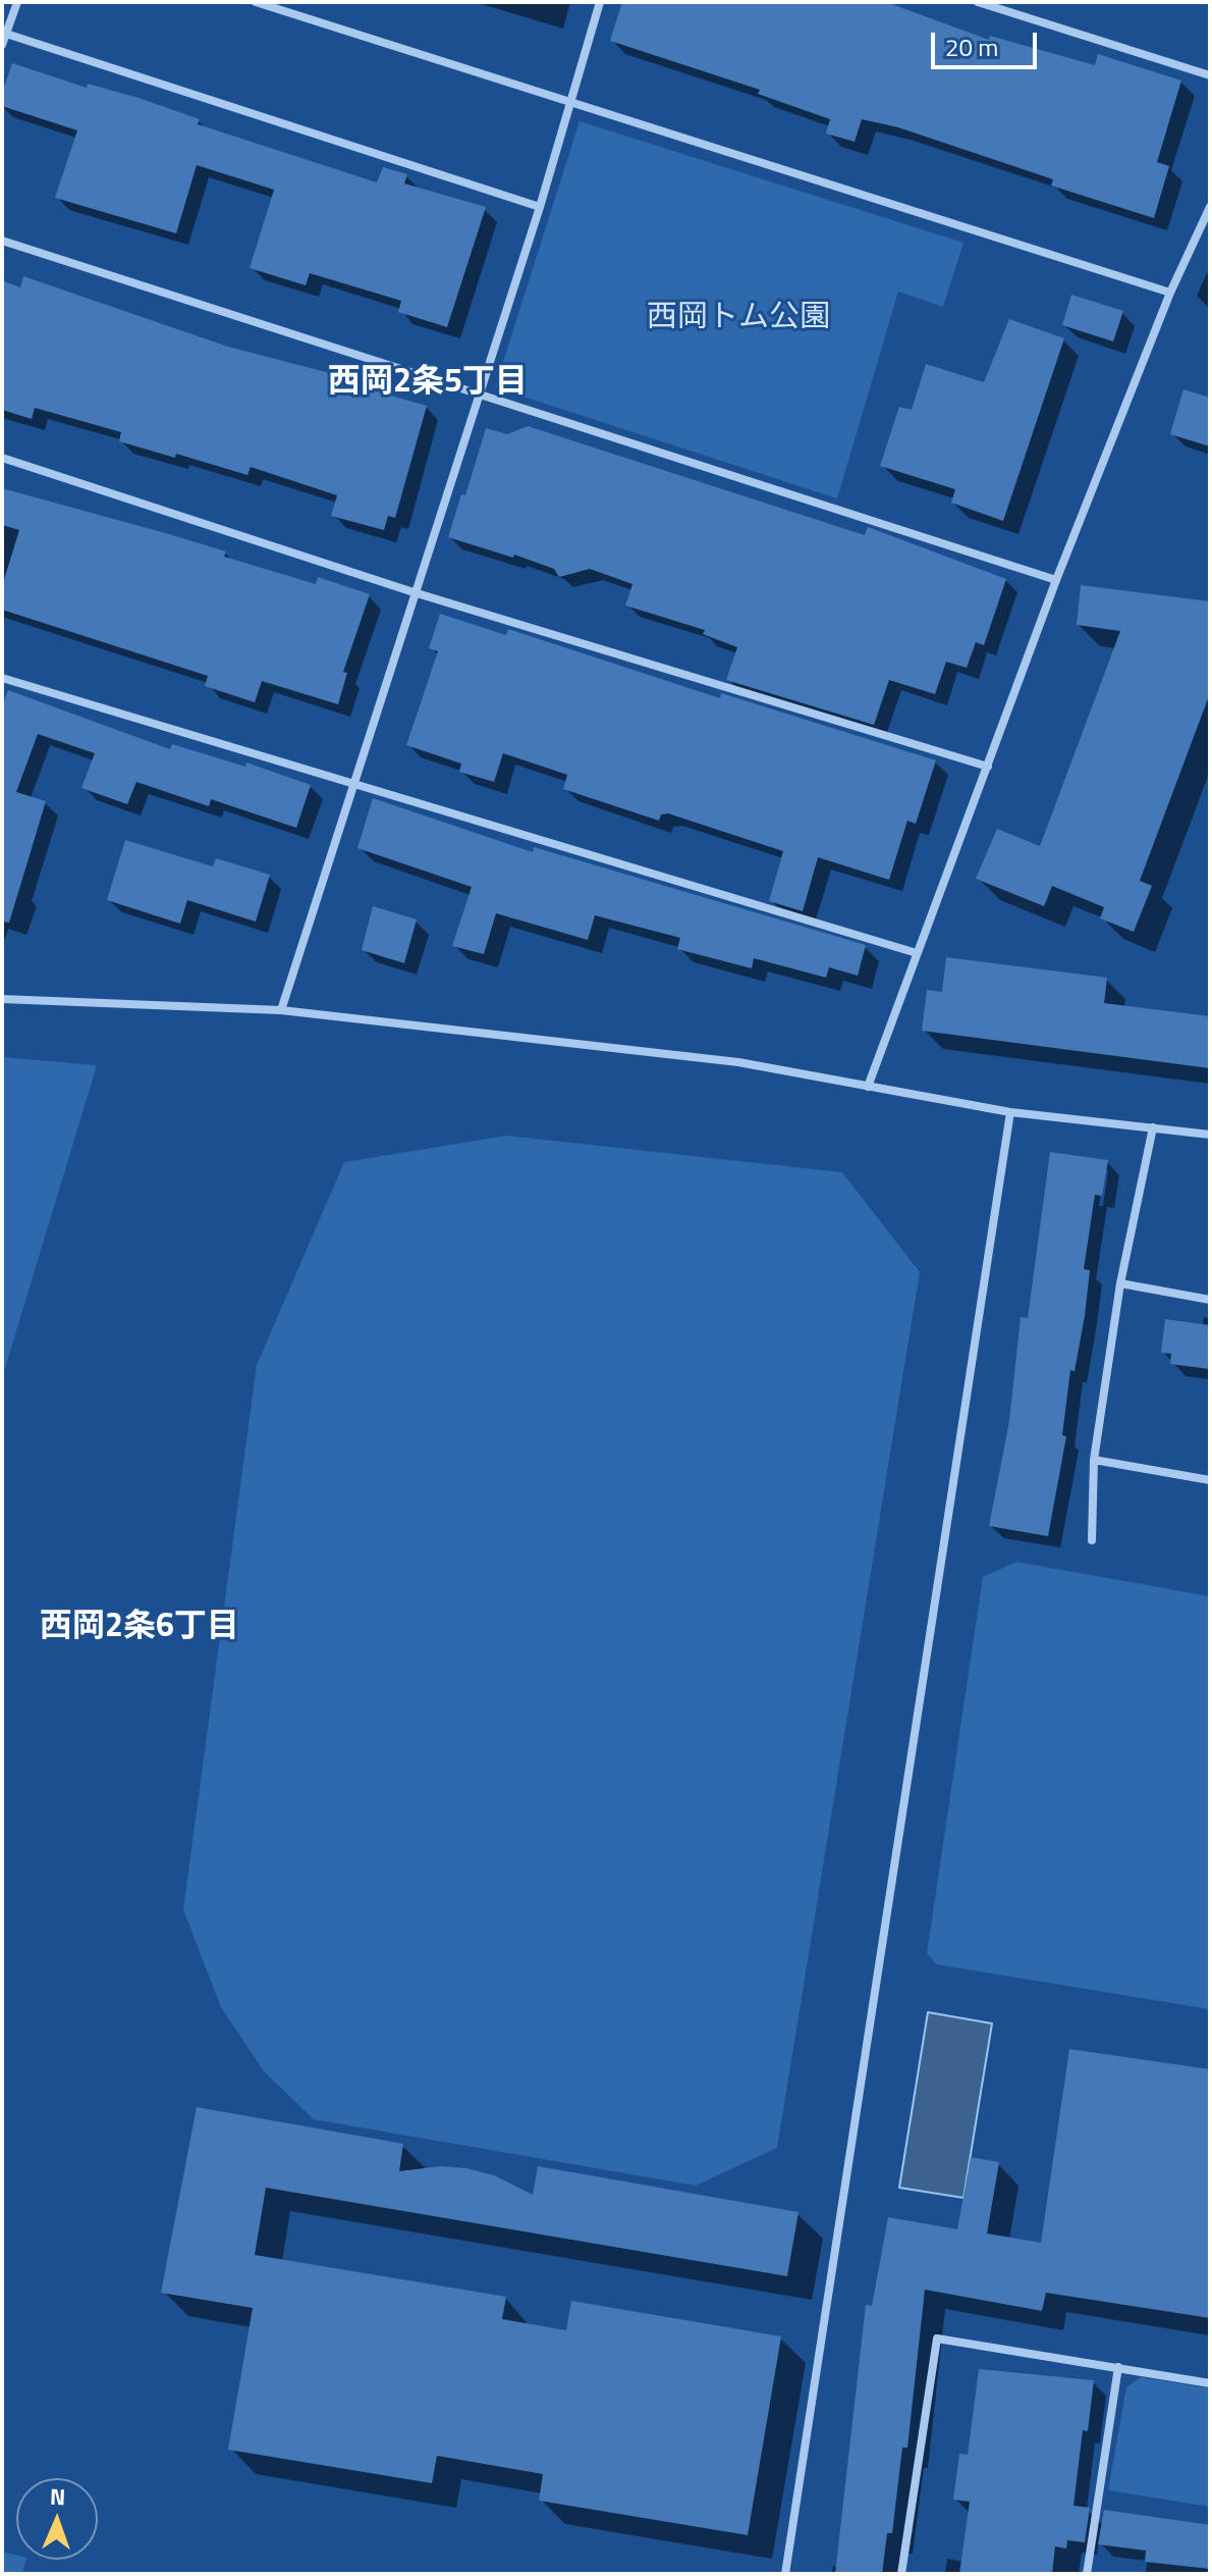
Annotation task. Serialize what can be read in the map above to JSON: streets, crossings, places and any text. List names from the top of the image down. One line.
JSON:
{"districts":["西岡2条5丁目","西岡2条6丁目"],"parks":["西岡トム公園"],"scale_bar":"20 m","north":"top"}
